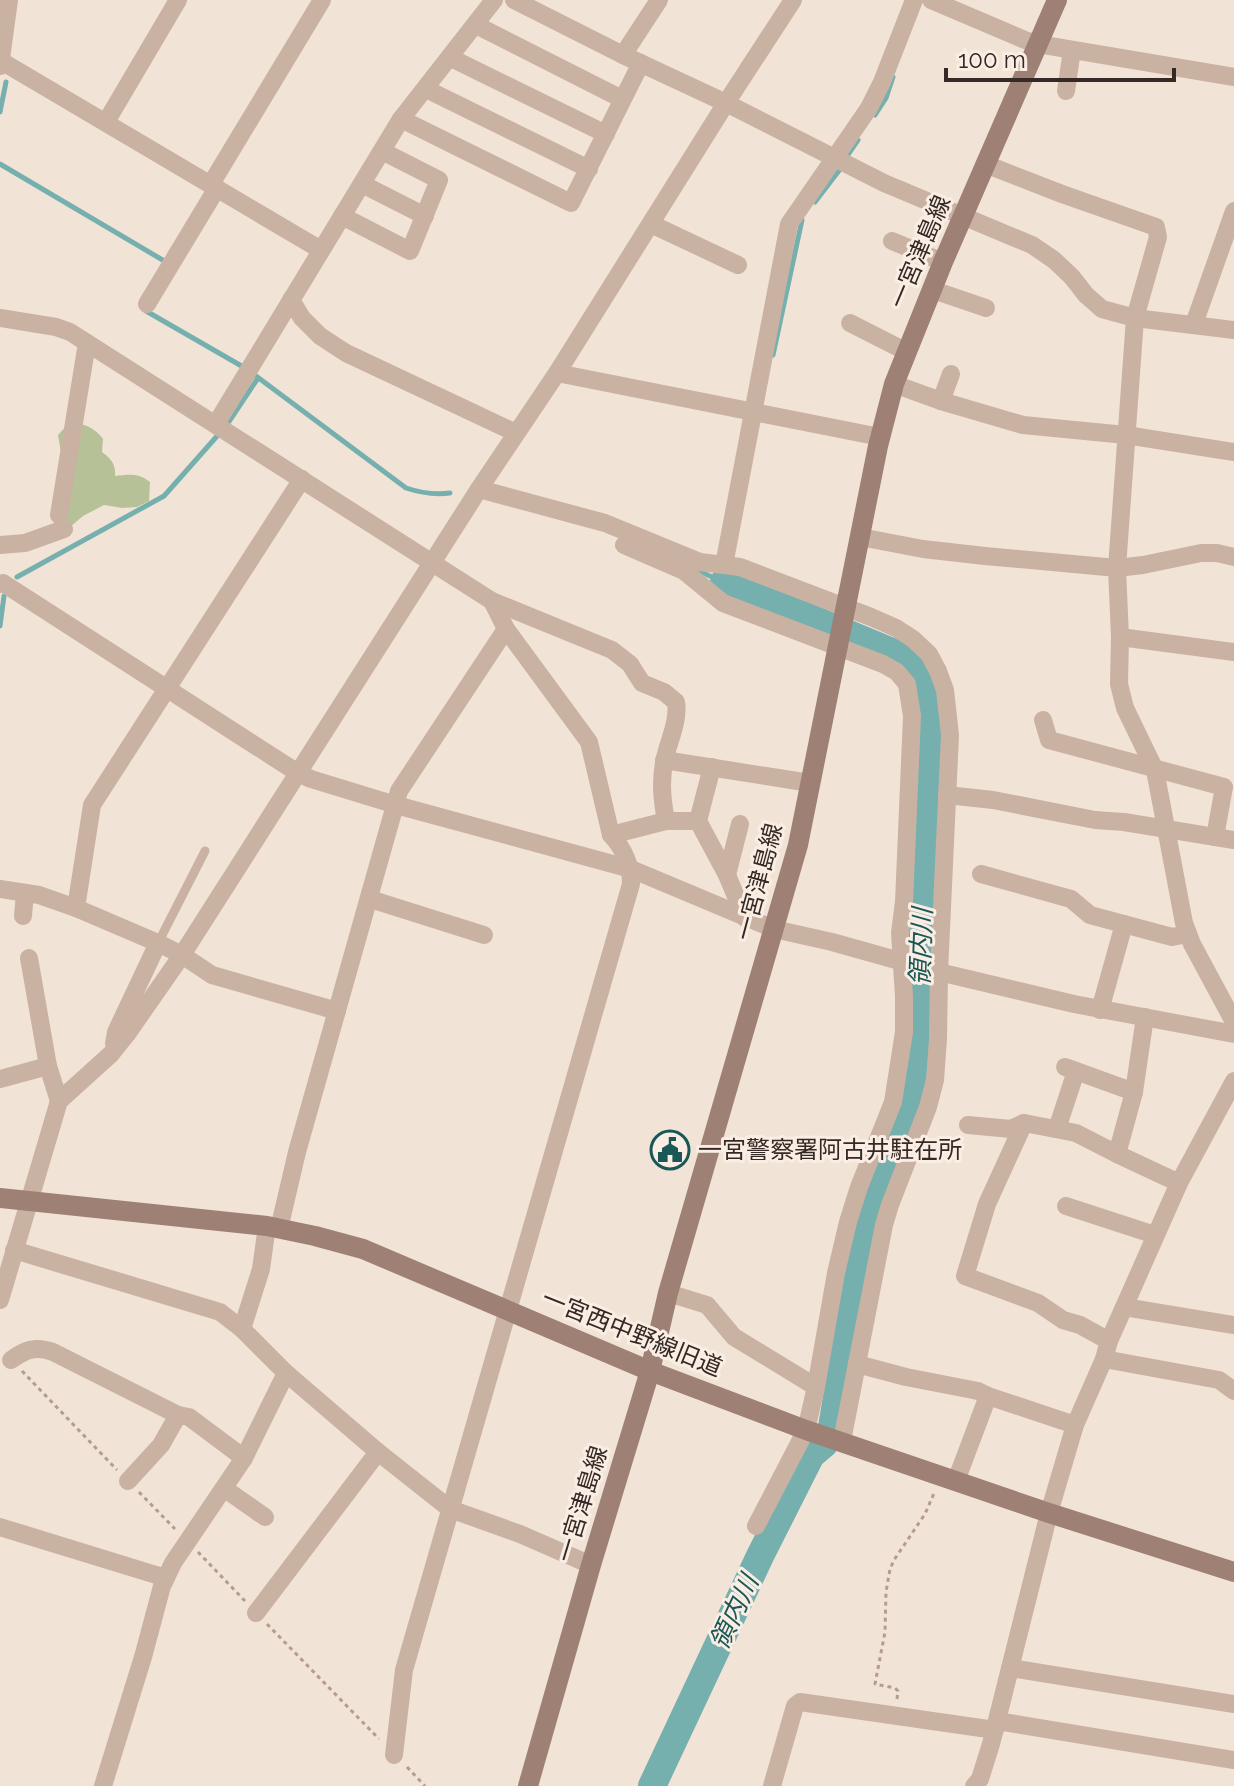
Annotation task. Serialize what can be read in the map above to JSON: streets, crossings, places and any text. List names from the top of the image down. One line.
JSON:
{"streets":{"main road":["一宮津島線","一宮西中野線旧道"]},"crossings":[["一宮津島線","一宮西中野線旧道"]],"water":["領内川"],"places":{"public building":["一宮警察署阿古井駐在所"]},"scale_bar":"100 m"}
